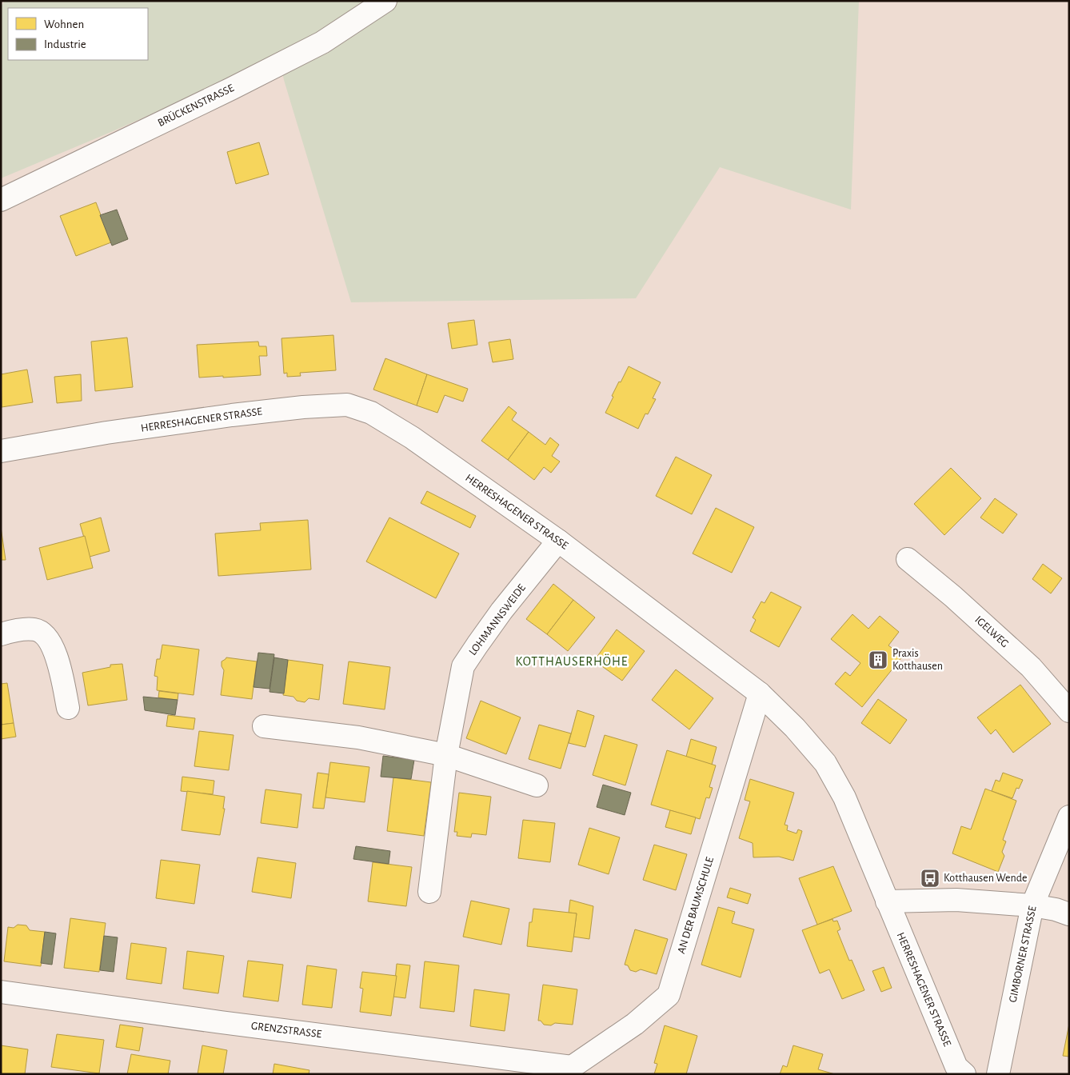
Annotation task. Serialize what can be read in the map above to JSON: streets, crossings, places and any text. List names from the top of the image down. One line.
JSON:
{"streets":{"street":["BRÜCKENSTRASSE","HERRESHAGENER STRASSE","LOHMANNSWEIDE","IGELWEG","AN DER BAUMSCHULE","GIMBORNER STRASSE","GRENZSTRASSE"]},"crossings":[["HERRESHAGENER STRASSE","LOHMANNSWEIDE"],["HERRESHAGENER STRASSE","AN DER BAUMSCHULE"],["AN DER BAUMSCHULE","GRENZSTRASSE"]],"districts":["KOTTHAUSERHÖHE"],"places":{"building":["Praxis Kotthausen"],"bus stop":["Kotthausen Wende"]},"legend":["Wohnen","Industrie"]}
